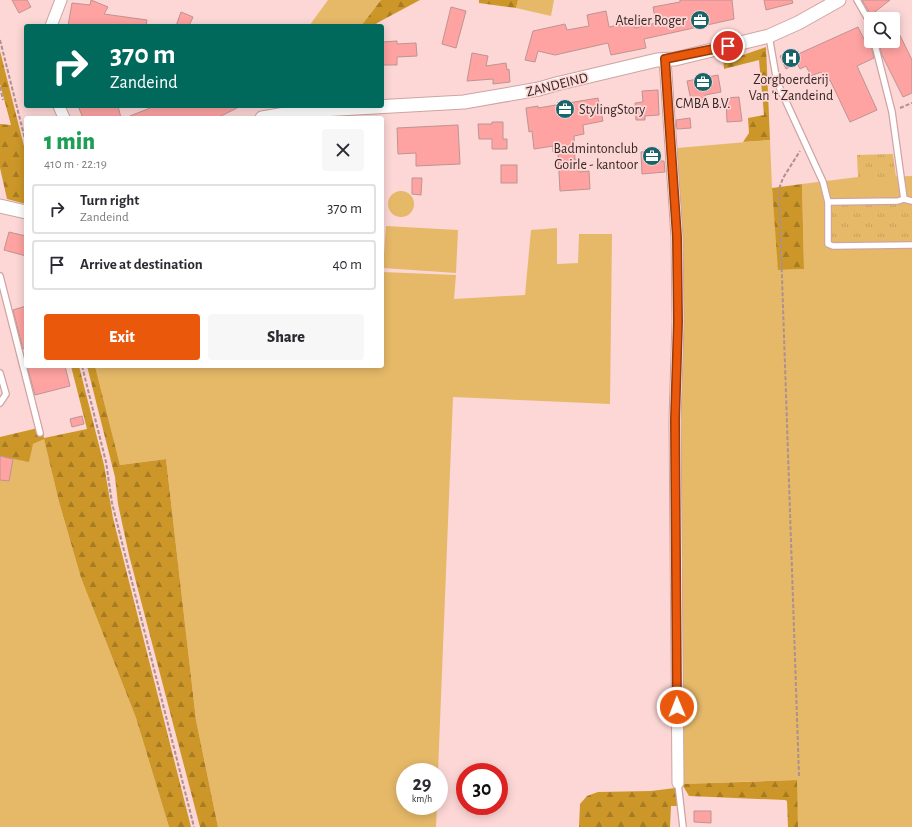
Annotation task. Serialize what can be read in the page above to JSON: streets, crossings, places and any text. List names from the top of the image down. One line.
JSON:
{"streets":{"street":["ZANDEIND"]},"places":{"office":["Atelier Roger","CMBA B.V.","StylingStory","Badmintonclub Goirle - kantoor"],"hospital":["Zorgboerderij Van 't Zandeind"]},"page":{"turn":["370 m","Zandeind"],"heading":["1 min","410 m · 22:19"],"list":[{"name":"Turn right","note":"Zandeind","value":"370 m"},{"name":"Arrive at destination","value":"40 m"}],"buttons":["Exit","Share"],"speed":"29 km/h","limit":"30"}}
